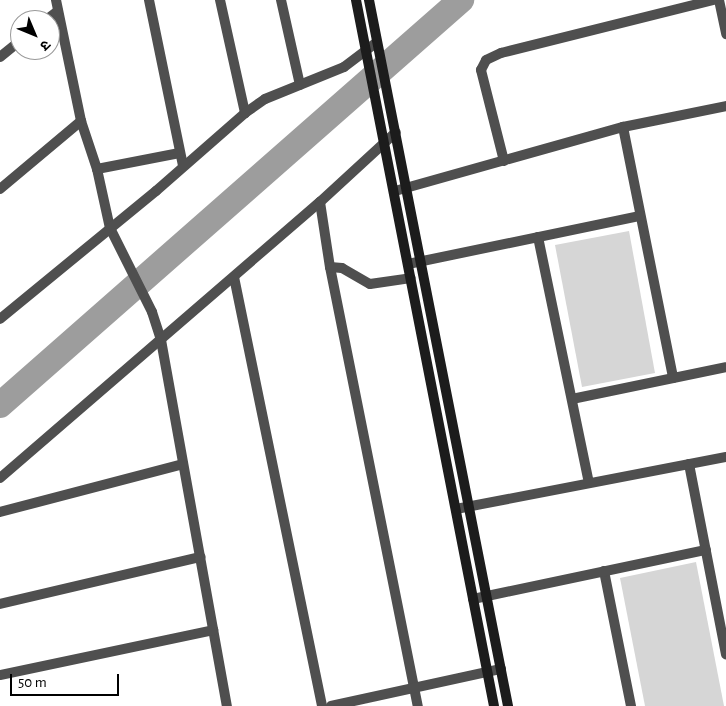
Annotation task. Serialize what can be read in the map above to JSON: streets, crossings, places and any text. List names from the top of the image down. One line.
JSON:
{"scale_bar":"50 m","north":"bottom right"}
